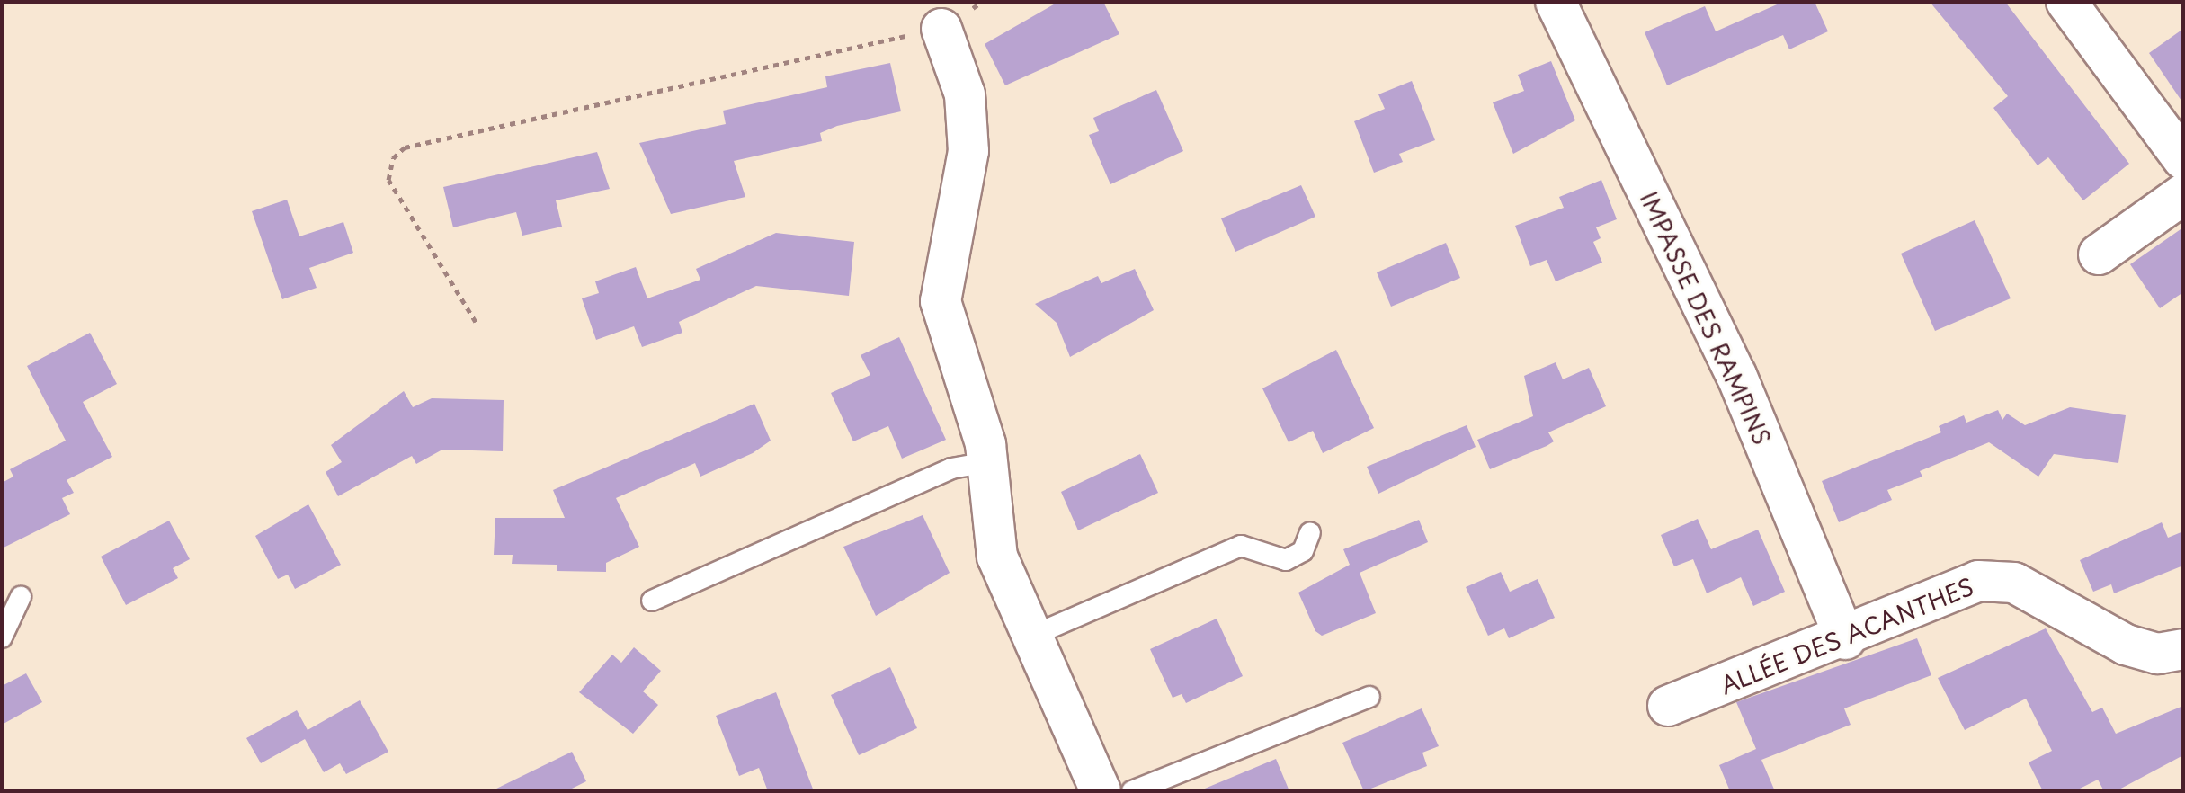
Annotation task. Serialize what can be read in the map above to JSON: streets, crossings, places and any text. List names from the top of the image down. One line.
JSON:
{"streets":{"street":["IMPASSE DES RAMPINS","ALLÉE DES ACANTHES"]},"crossings":[["IMPASSE DES RAMPINS","ALLÉE DES ACANTHES"]]}
